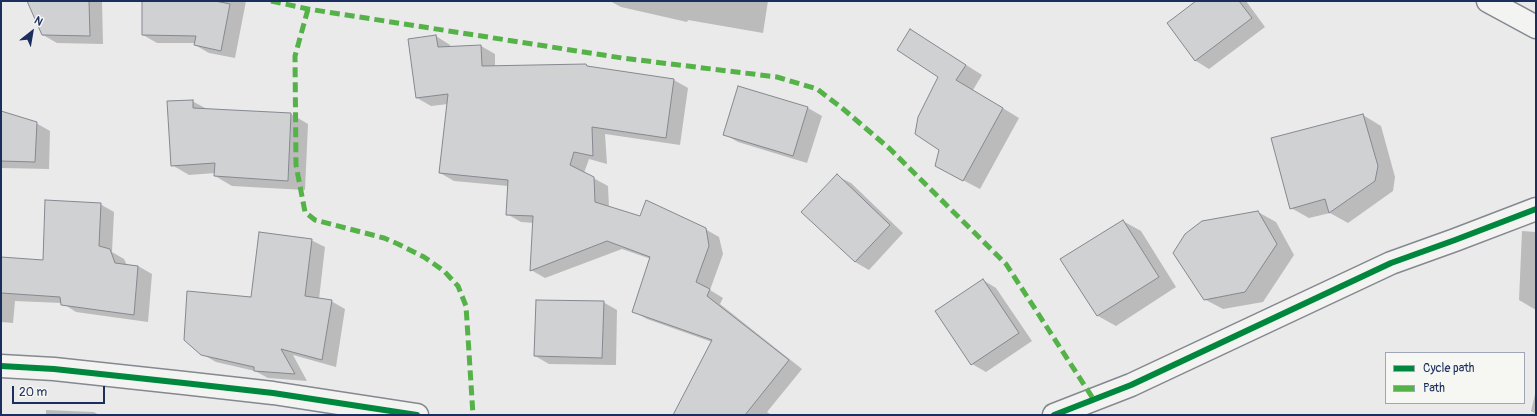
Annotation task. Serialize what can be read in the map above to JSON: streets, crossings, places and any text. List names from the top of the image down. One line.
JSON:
{"legend":["Cycle path","Path"],"scale_bar":"20 m","north":"top right"}
